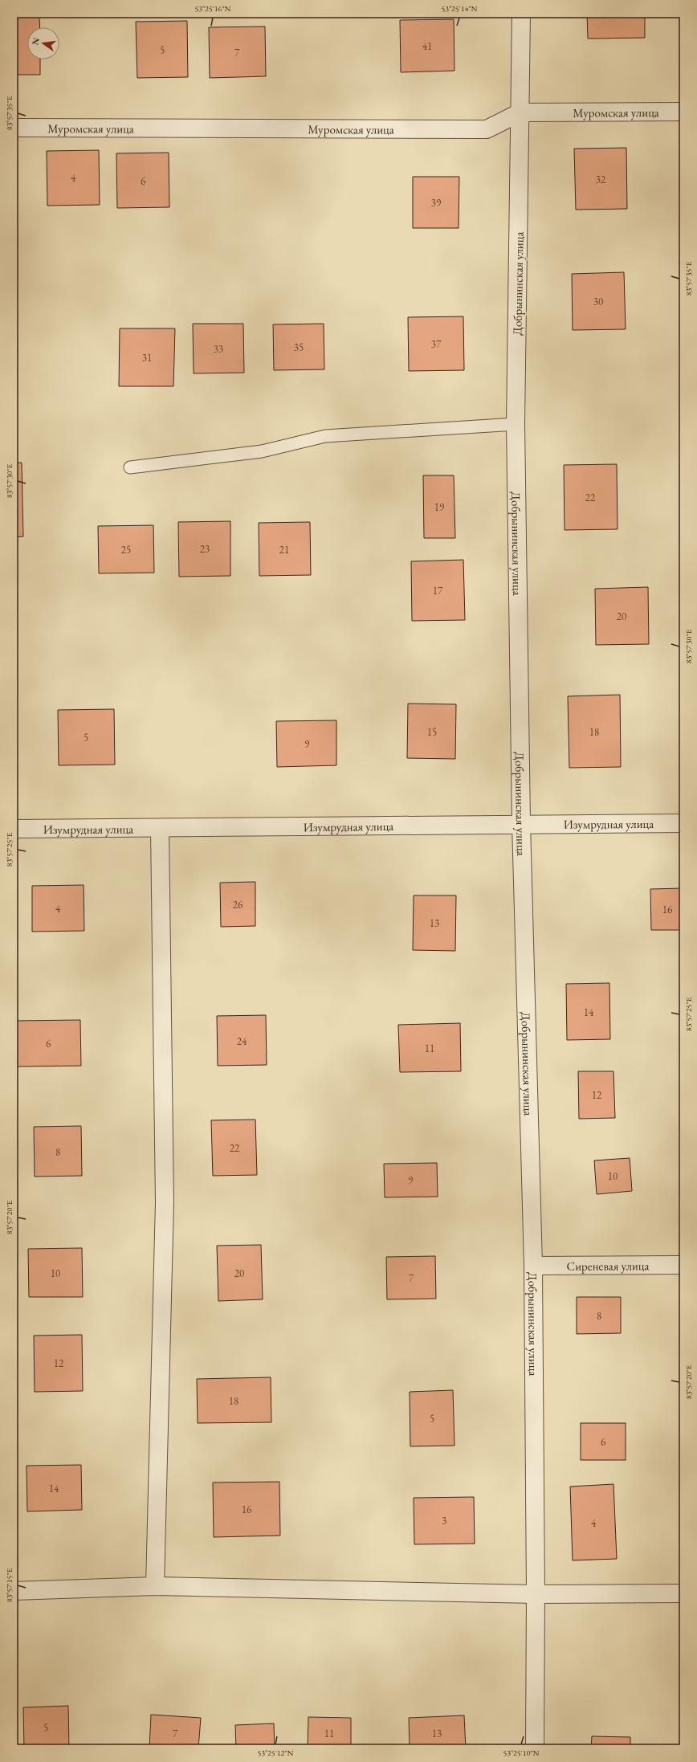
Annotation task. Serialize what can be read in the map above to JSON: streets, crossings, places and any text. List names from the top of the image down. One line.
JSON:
{"streets":{"street":["Муромская улица","Добрынинская улица","Изумрудная улица","Сиреневая улица"]},"crossings":[["Муромская улица","Добрынинская улица"],["Добрынинская улица","Изумрудная улица"],["Добрынинская улица","Сиреневая улица"]],"house_numbers":["41","5","7","4","32","6","39","30","37","35","33","31","22","19","23","25","21","17","20","15","18","5","9","26","4","16","13","14","24","6","11","12","22","8","10","9","10","20","7","8","12","18","5","6","14","16","3","4","5","7","11","13"],"north":"left","coordinates":["53°25'16\"N","53°25'14\"N","83°57'35\"E","83°57'30\"E","83°57'25\"E","83°57'20\"E","83°57'15\"E","53°25'12\"N","53°25'10\"N"]}
